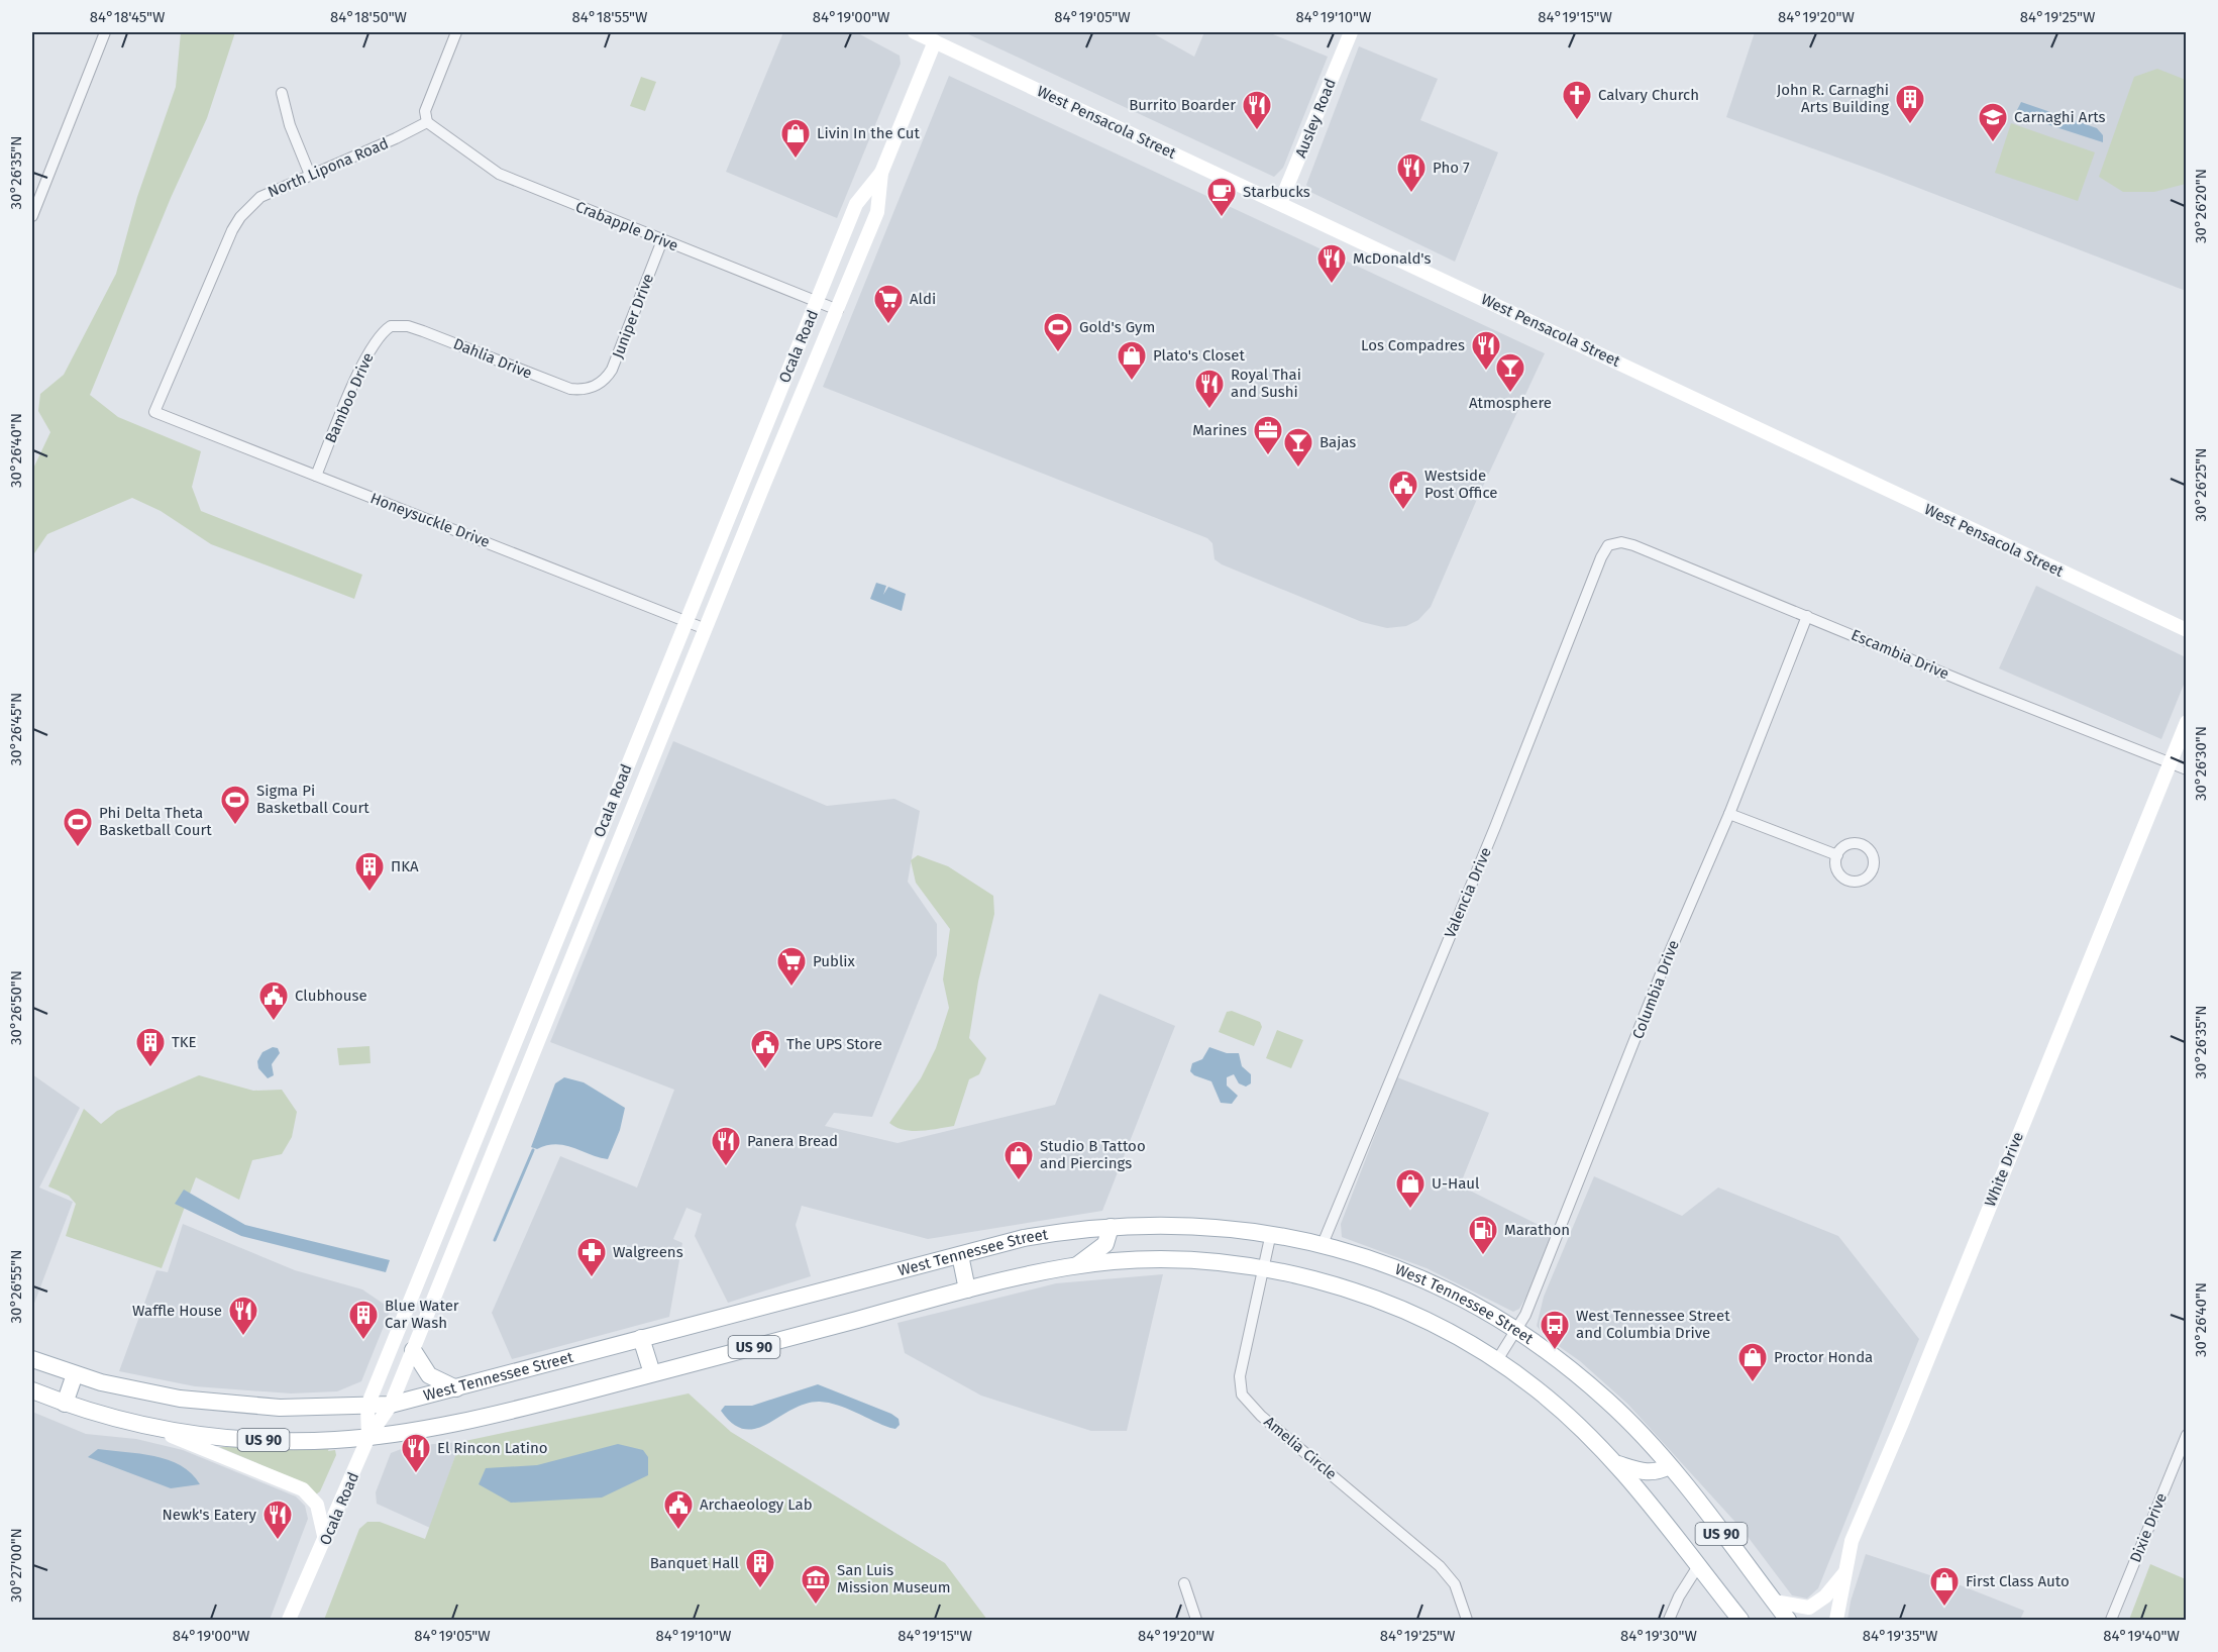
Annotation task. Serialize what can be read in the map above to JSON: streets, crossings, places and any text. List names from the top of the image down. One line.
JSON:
{"streets":{"main road":["Ausley Road","West Pensacola Street","Ocala Road","White Drive","West Tennessee Street","US 90"],"street":["North Lipona Road","Crabapple Drive","Juniper Drive","Dahlia Drive","Bamboo Drive","Honeysuckle Drive","Escambia Drive","Valencia Drive","Columbia Drive","Amelia Circle","Dixie Drive"]},"crossings":[["Ausley Road","West Pensacola Street"],["West Pensacola Street","Ocala Road"],["North Lipona Road","Crabapple Drive"],["North Lipona Road","Honeysuckle Drive"],["Crabapple Drive","Juniper Drive"],["Crabapple Drive","Ocala Road"],["Juniper Drive","Dahlia Drive"],["Ocala Road","Honeysuckle Drive"],["Ocala Road","West Tennessee Street"],["Dahlia Drive","Bamboo Drive"],["Bamboo Drive","Honeysuckle Drive"],["Escambia Drive","Valencia Drive"],["Escambia Drive","Columbia Drive"],["Escambia Drive","White Drive"],["Valencia Drive","West Tennessee Street"],["Columbia Drive","West Tennessee Street"],["West Tennessee Street","Amelia Circle"]],"places":{"church":["Calvary Church"],"building":["John R. Carnaghi Arts Building","ΠΚΑ","TKE","Blue Water Car Wash","Banquet Hall"],"restaurant":["Burrito Boarder","Pho 7","McDonald's","Los Compadres","Royal Thai and Sushi","Panera Bread","Waffle House","El Rincon Latino","Newk's Eatery"],"school or university":["Carnaghi Arts"],"shop":["Livin In the Cut","Plato's Closet","Studio B Tattoo and Piercings","U-Haul","Proctor Honda","First Class Auto"],"cafe":["Starbucks"],"supermarket":["Aldi","Publix"],"sports":["Gold's Gym","Sigma Pi Basketball Court","Phi Delta Theta Basketball Court"],"bar":["Atmosphere","Bajas"],"office":["Marines"],"public building":["Westside Post Office","Clubhouse","The UPS Store","Archaeology Lab"],"fuel station":["Marathon"],"pharmacy":["Walgreens"],"bus stop":["West Tennessee Street and Columbia Drive"],"museum":["San Luis Mission Museum"]},"coordinates":["84°18'45\"W","84°18'50\"W","84°18'55\"W","84°19'00\"W","84°19'05\"W","84°19'10\"W","84°19'15\"W","84°19'20\"W","84°19'25\"W","30°26'35\"N","30°26'20\"N","30°26'40\"N","30°26'25\"N","30°26'45\"N","30°26'30\"N","30°26'50\"N","30°26'55\"N","30°27'00\"N","84°19'30\"W","84°19'35\"W","84°19'40\"W"]}
